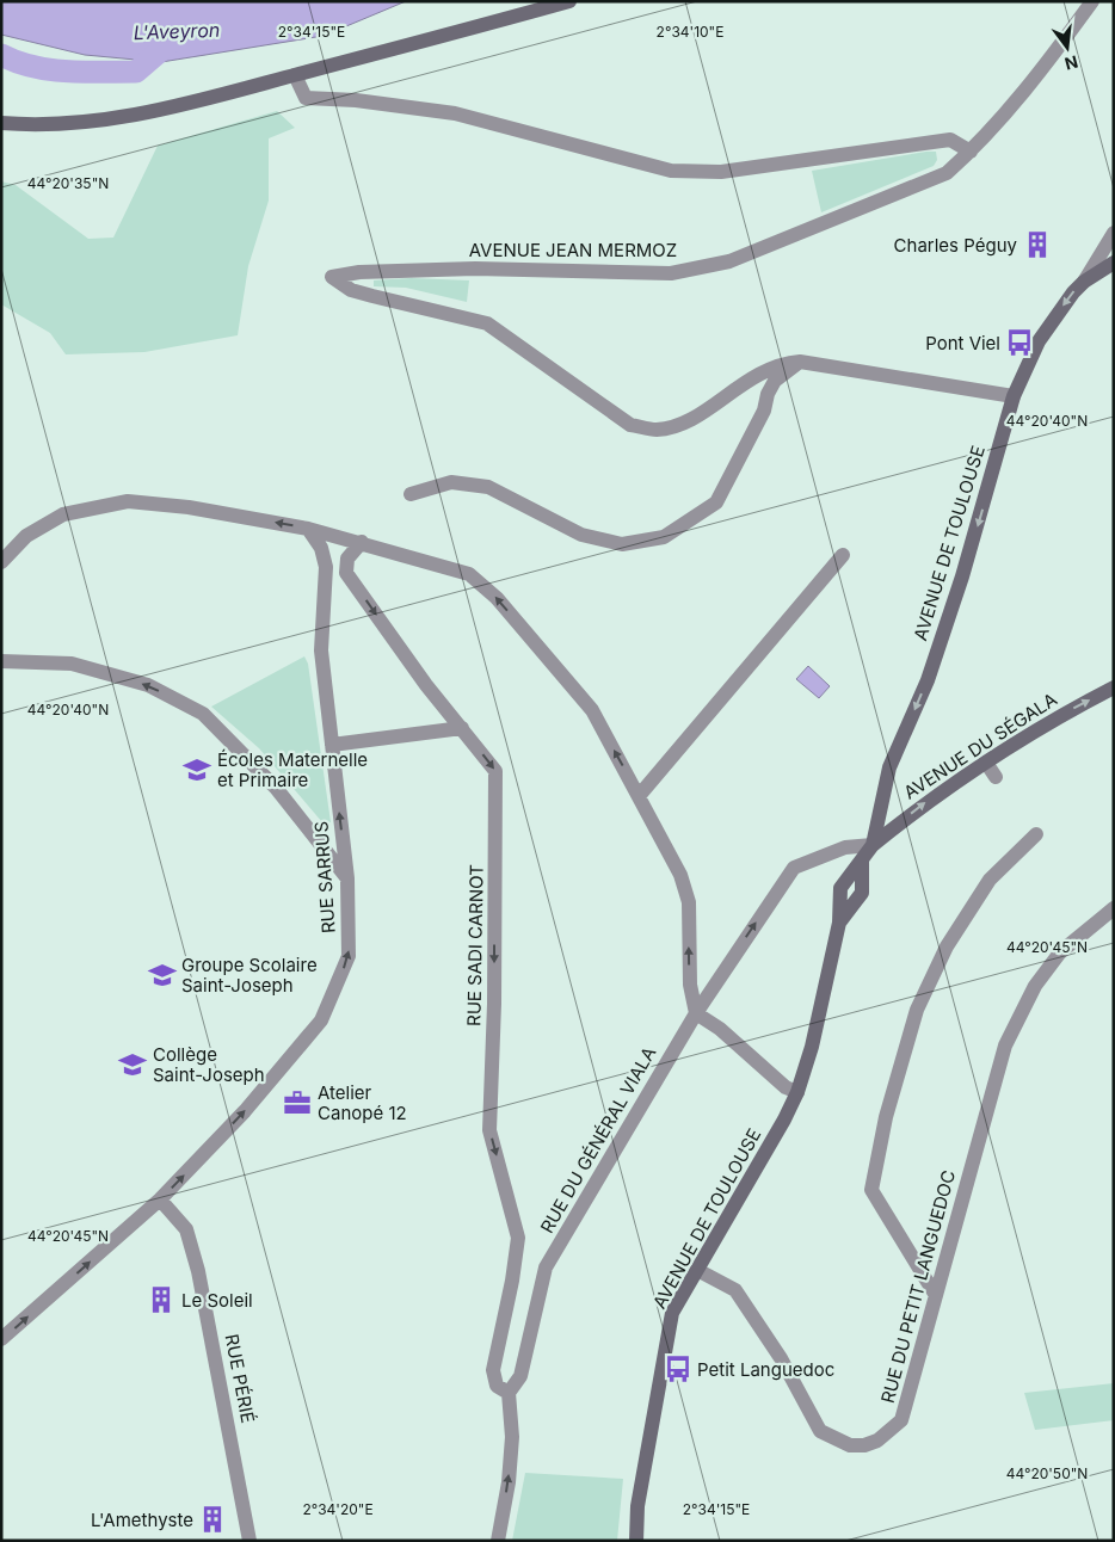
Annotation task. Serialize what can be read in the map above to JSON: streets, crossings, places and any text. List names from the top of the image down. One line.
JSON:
{"streets":{"main road":["AVENUE DE TOULOUSE","AVENUE DU SÉGALA"],"street":["AVENUE JEAN MERMOZ","RUE SARRUS","RUE SADI CARNOT","RUE DU GÉNÉRAL VIALA","RUE DU PETIT LANGUEDOC","RUE PÉRIÉ"]},"crossings":[["AVENUE JEAN MERMOZ","AVENUE DE TOULOUSE"],["AVENUE DE TOULOUSE","AVENUE DU SÉGALA"],["AVENUE DE TOULOUSE","RUE DU GÉNÉRAL VIALA"],["AVENUE DE TOULOUSE","RUE DU PETIT LANGUEDOC"],["AVENUE DU SÉGALA","RUE DU GÉNÉRAL VIALA"],["RUE SARRUS","RUE PÉRIÉ"],["RUE SADI CARNOT","RUE DU GÉNÉRAL VIALA"]],"one_way":["AVENUE DE TOULOUSE","AVENUE DU SÉGALA","RUE SARRUS","RUE SADI CARNOT","RUE DU GÉNÉRAL VIALA"],"water":["L'Aveyron"],"places":{"building":["Charles Péguy","Le Soleil","L'Amethyste"],"bus stop":["Pont Viel","Petit Languedoc"],"school or university":["Écoles Maternelle et Primaire","Groupe Scolaire Saint-Joseph","Collège Saint-Joseph"],"office":["Atelier Canopé 12"]},"north":"bottom","coordinates":["2°34'15\"E","2°34'10\"E","44°20'35\"N","44°20'40\"N","44°20'45\"N","44°20'50\"N","2°34'20\"E"]}
